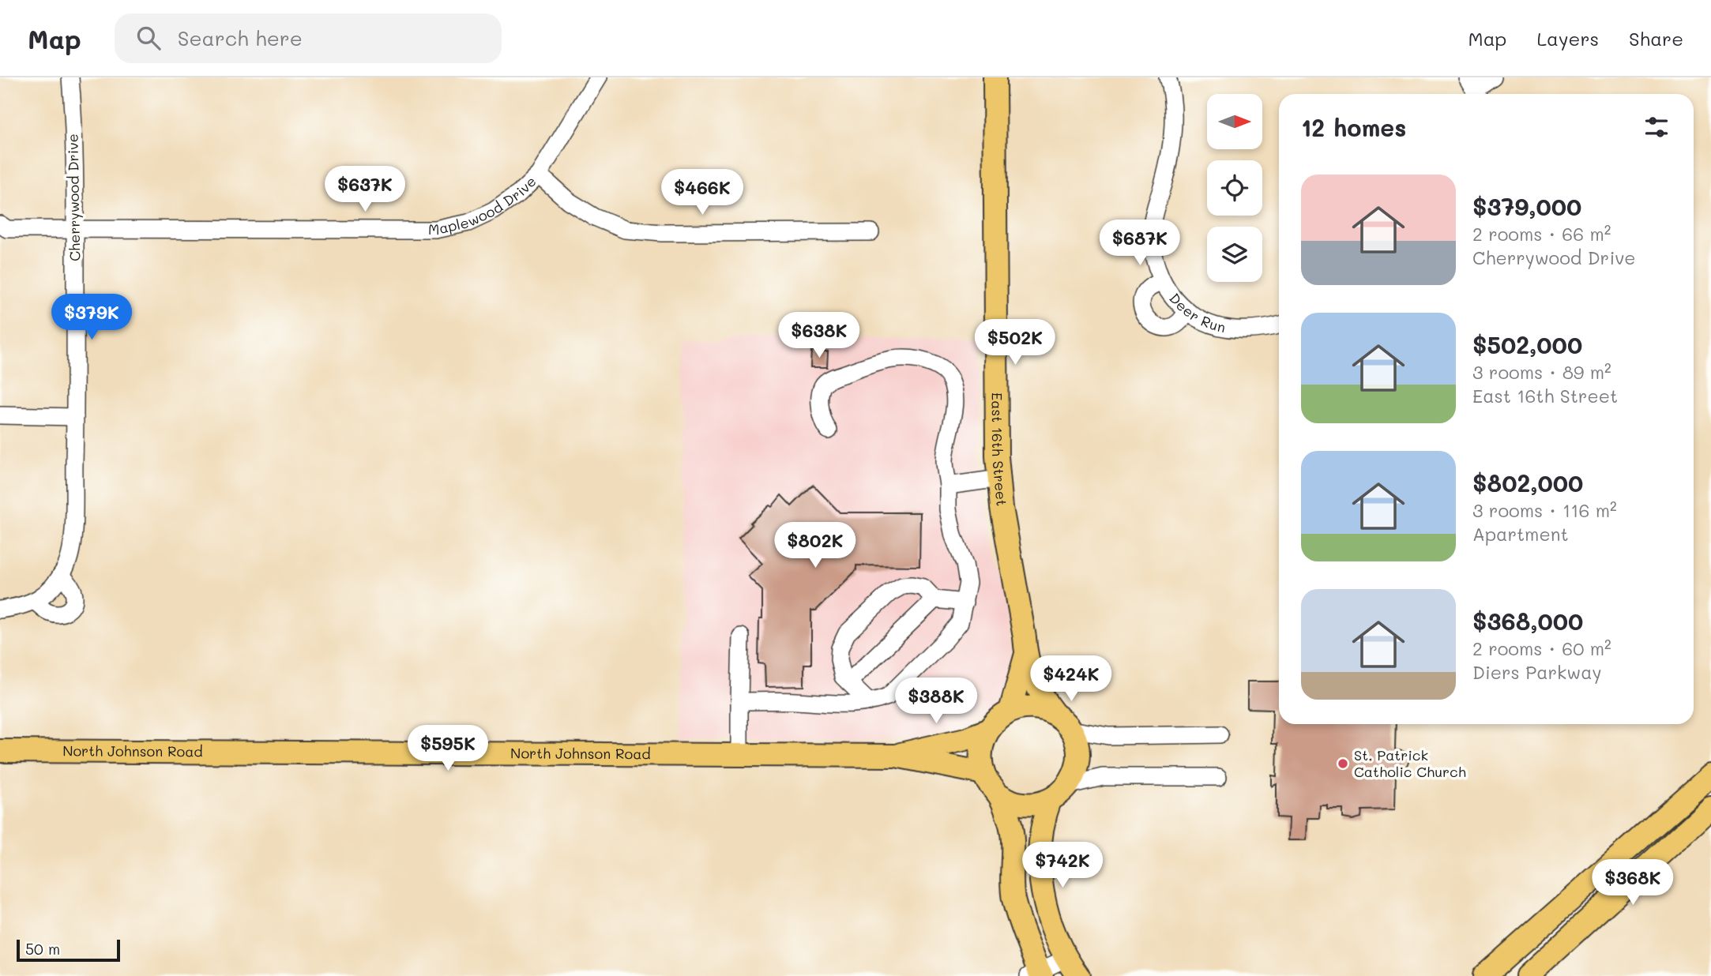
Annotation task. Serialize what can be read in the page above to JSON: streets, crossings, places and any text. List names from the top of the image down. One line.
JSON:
{"streets":{"main road":["East 16th Street","North Johnson Road"],"street":["Cherrywood Drive","Maplewood Drive","Deer Run"]},"crossings":[["Cherrywood Drive","Maplewood Drive"],["East 16th Street","North Johnson Road"]],"places":["St. Patrick Catholic Church"],"scale_bar":"50 m","north":"right","page":{"header":"Map","search":"Search here","nav":["Map","Layers","Share"],"heading":"12 homes","list":[{"name":"$379,000","note":"2 rooms · 66 m² · Cherrywood Drive"},{"name":"$502,000","note":"3 rooms · 89 m² · East 16th Street"},{"name":"$802,000","note":"3 rooms · 116 m² · Apartment"},{"name":"$368,000","note":"2 rooms · 60 m² · Diers Parkway"}],"price":["$637K","$466K","$687K","$379K","$638K","$502K","$802K","$424K","$388K","$595K","$742K","$368K"],"scale":"50 m"}}
